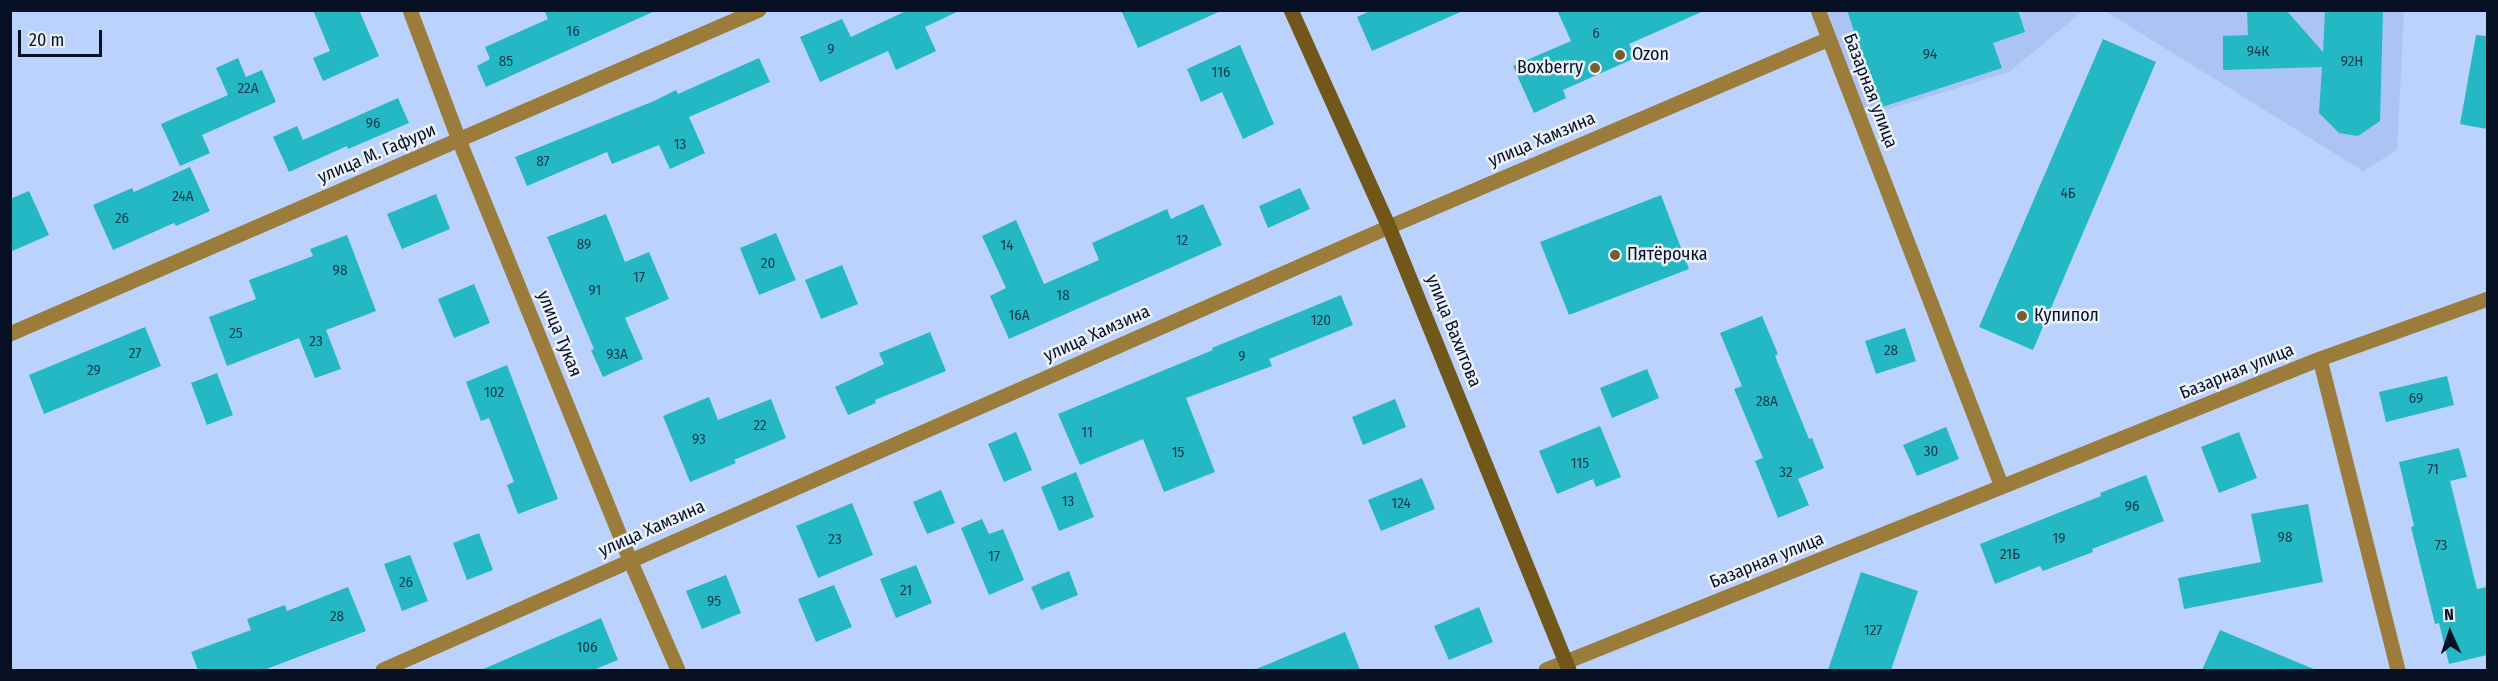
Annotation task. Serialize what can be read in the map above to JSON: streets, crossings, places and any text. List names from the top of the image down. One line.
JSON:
{"streets":{"street":["Базарная улица","улица Хамзина","улица М. Гафури","улица Вахитова","улица Тукая"]},"crossings":[["Базарная улица","улица Хамзина"],["Базарная улица","улица Вахитова"],["улица Хамзина","улица Вахитова"],["улица Хамзина","улица Тукая"],["улица М. Гафури","улица Тукая"]],"places":["Ozon","Boxberry","Пятёрочка","Купипол"],"house_numbers":["16","6","9","94К","94","85","92Н","116","22А","96","13","87","4Б","24А","26","12","89","14","20","98","17","91","18","16А","120","25","23","28","27","93А","9","29","102","69","28А","22","11","93","30","15","115","71","32","13","124","96","98","19","23","73","21Б","17","26","21","95","28","127","106"],"scale_bar":"20 m","north":"top"}
